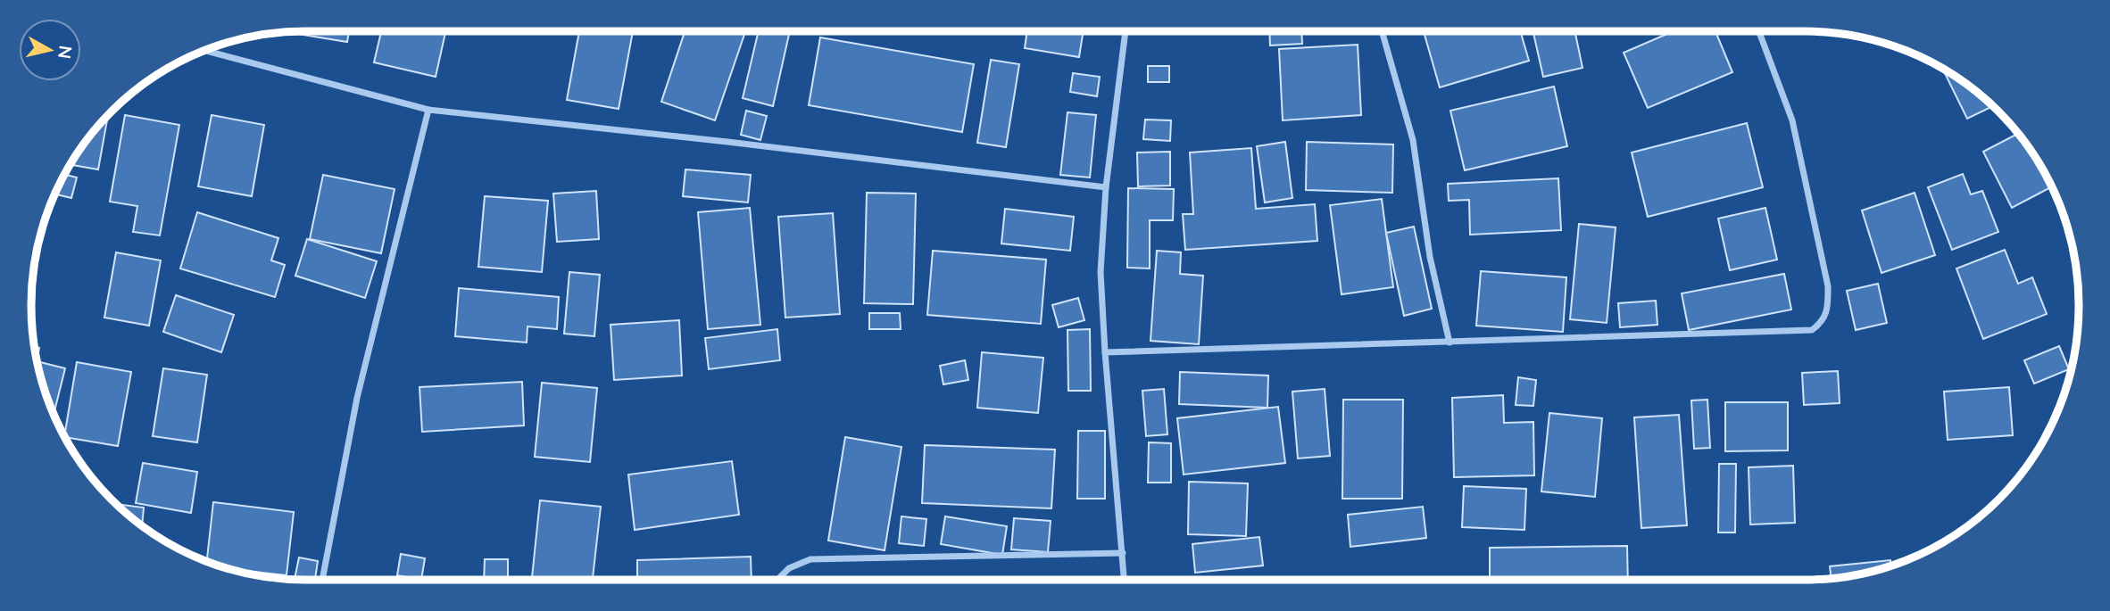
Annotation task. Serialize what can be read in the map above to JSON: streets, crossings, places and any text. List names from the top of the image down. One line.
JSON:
{"north":"right"}
